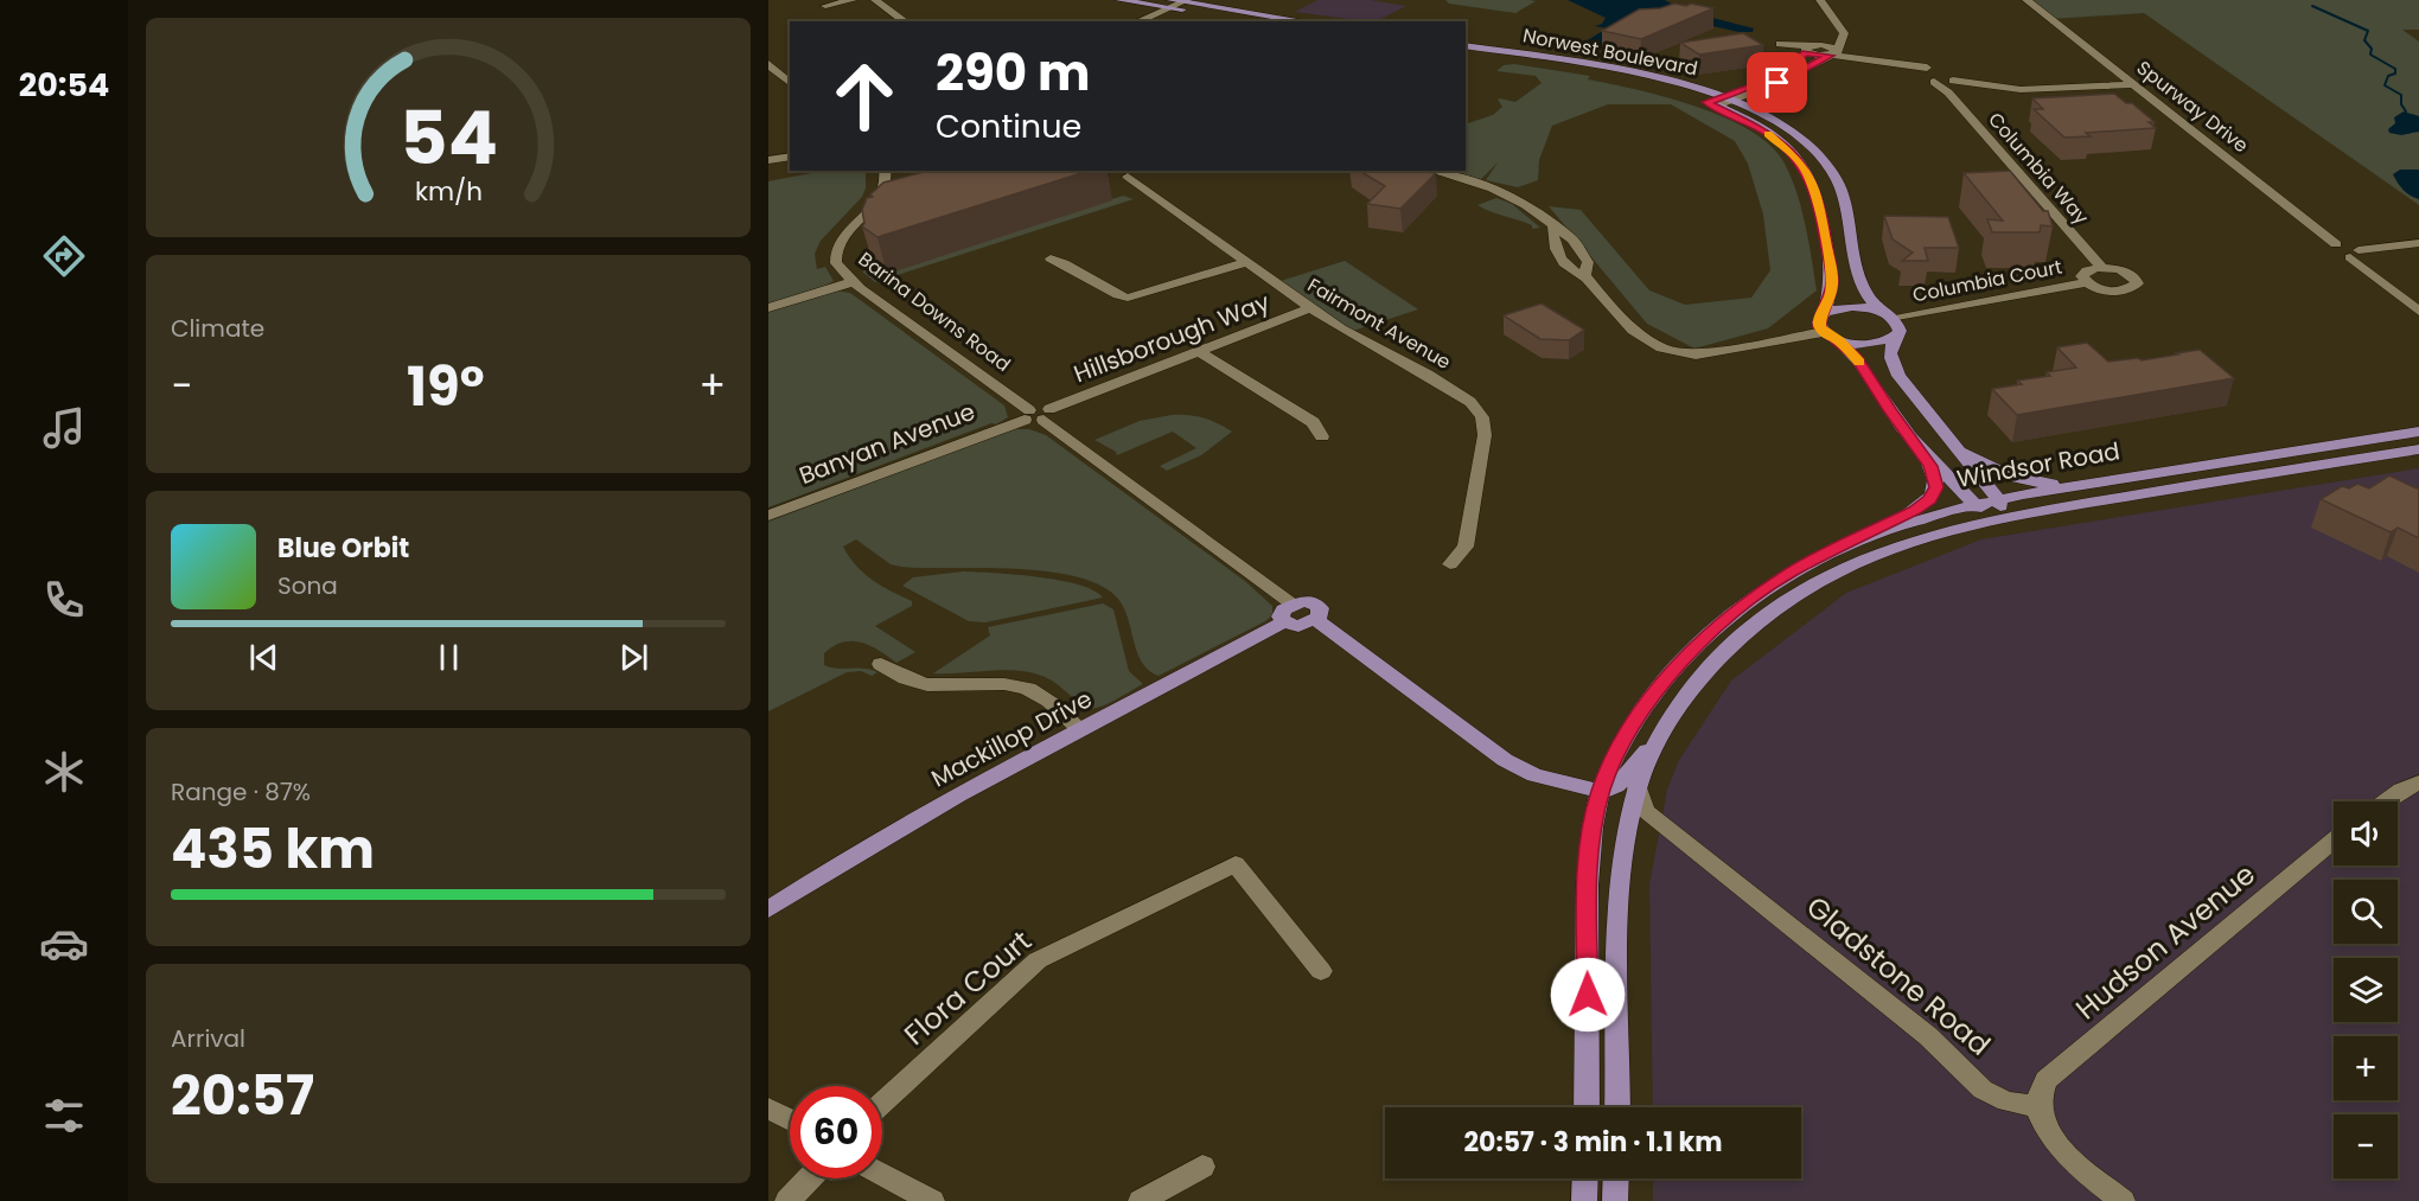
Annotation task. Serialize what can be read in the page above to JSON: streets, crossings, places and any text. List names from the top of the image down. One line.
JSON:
{"streets":{"main road":["Norwest Boulevard","Windsor Road","Mackillop Drive"],"street":["Spurway Drive","Columbia Way","Columbia Court","Barina Downs Road","Fairmont Avenue","Hillsborough Way","Banyan Avenue","Hudson Avenue","Gladstone Road","Flora Court"]},"crossings":[["Barina Downs Road","Hillsborough Way"],["Barina Downs Road","Banyan Avenue"],["Barina Downs Road","Mackillop Drive"],["Fairmont Avenue","Hillsborough Way"],["Hillsborough Way","Banyan Avenue"],["Windsor Road","Gladstone Road"],["Hudson Avenue","Gladstone Road"]],"page":{"tabs":"20:54","turn":["290 m","Continue"],"tile":["Climate",["Range · 87%","435 km"],["Arrival","20:57"]],"heat":["−","19°","+"],"song":["Blue Orbit","Sona"],"map_buttons":["+","−"],"limit":"60","trip":"20:57 · 3 min · 1.1 km","gauge":["54","km/h"]}}
